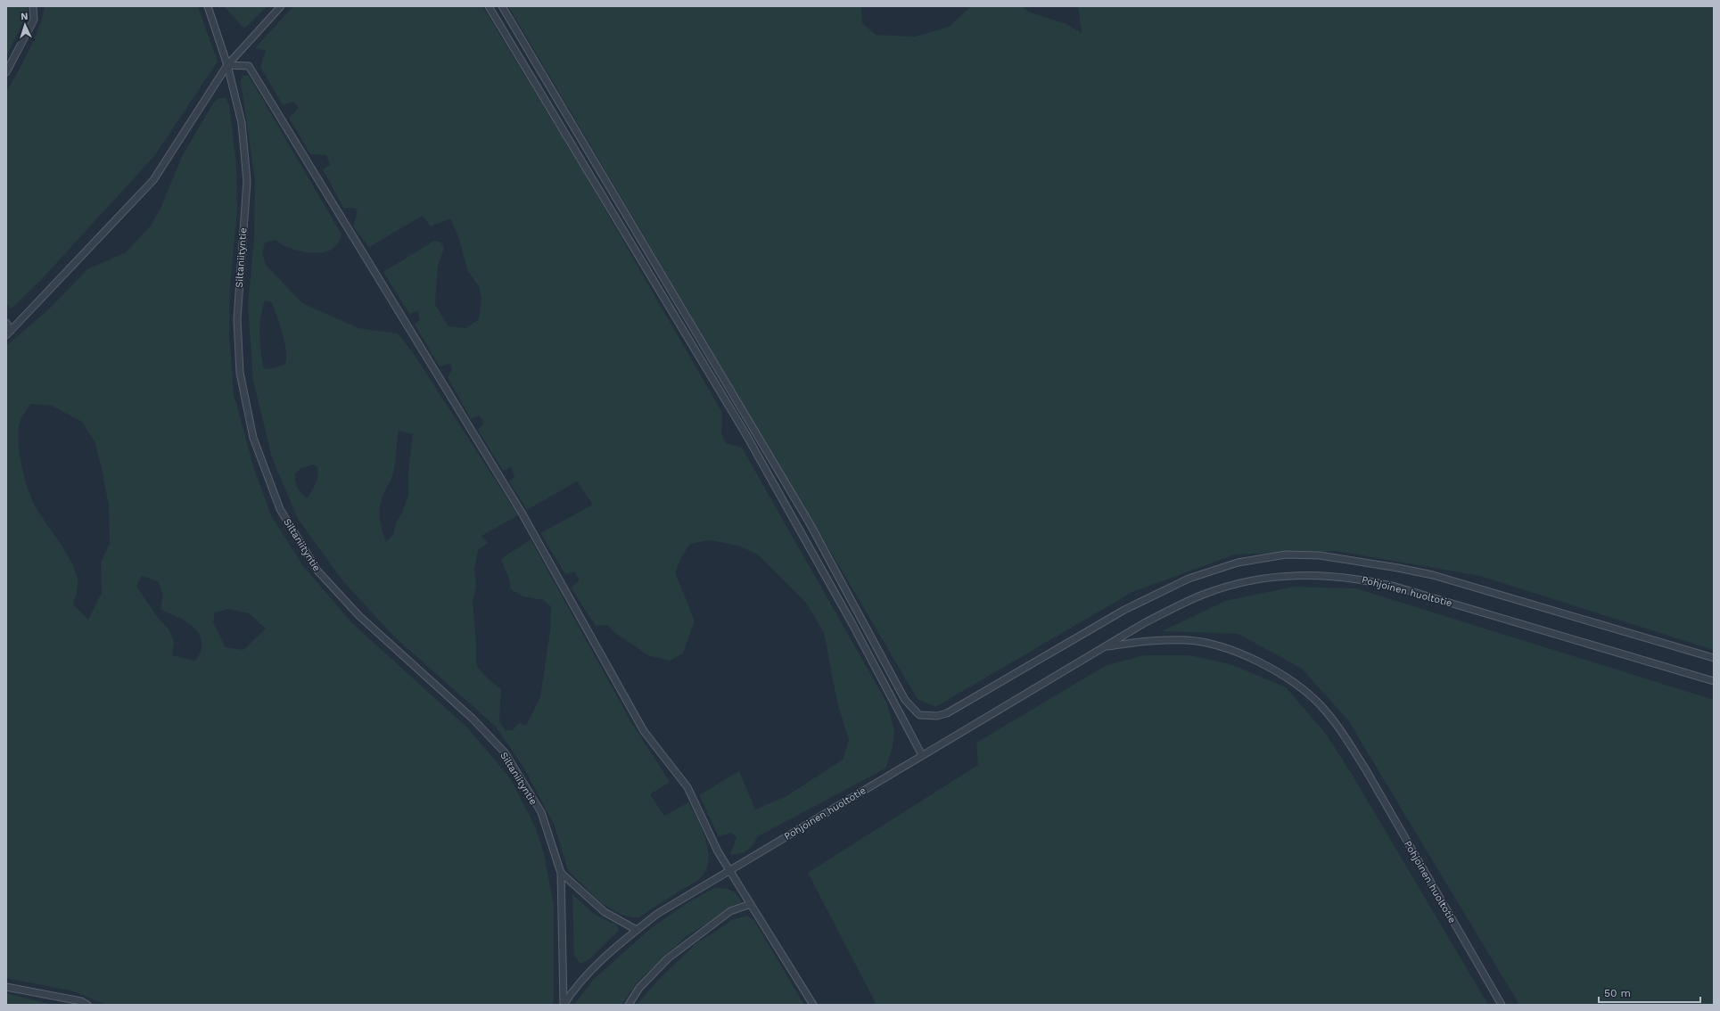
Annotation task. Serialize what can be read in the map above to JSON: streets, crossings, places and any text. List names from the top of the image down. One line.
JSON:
{"streets":{"lane":["Siltaniityntie","Pohjoinen huoltotie"]},"crossings":[["Siltaniityntie","Pohjoinen huoltotie"]],"scale_bar":"50 m","north":"top"}
